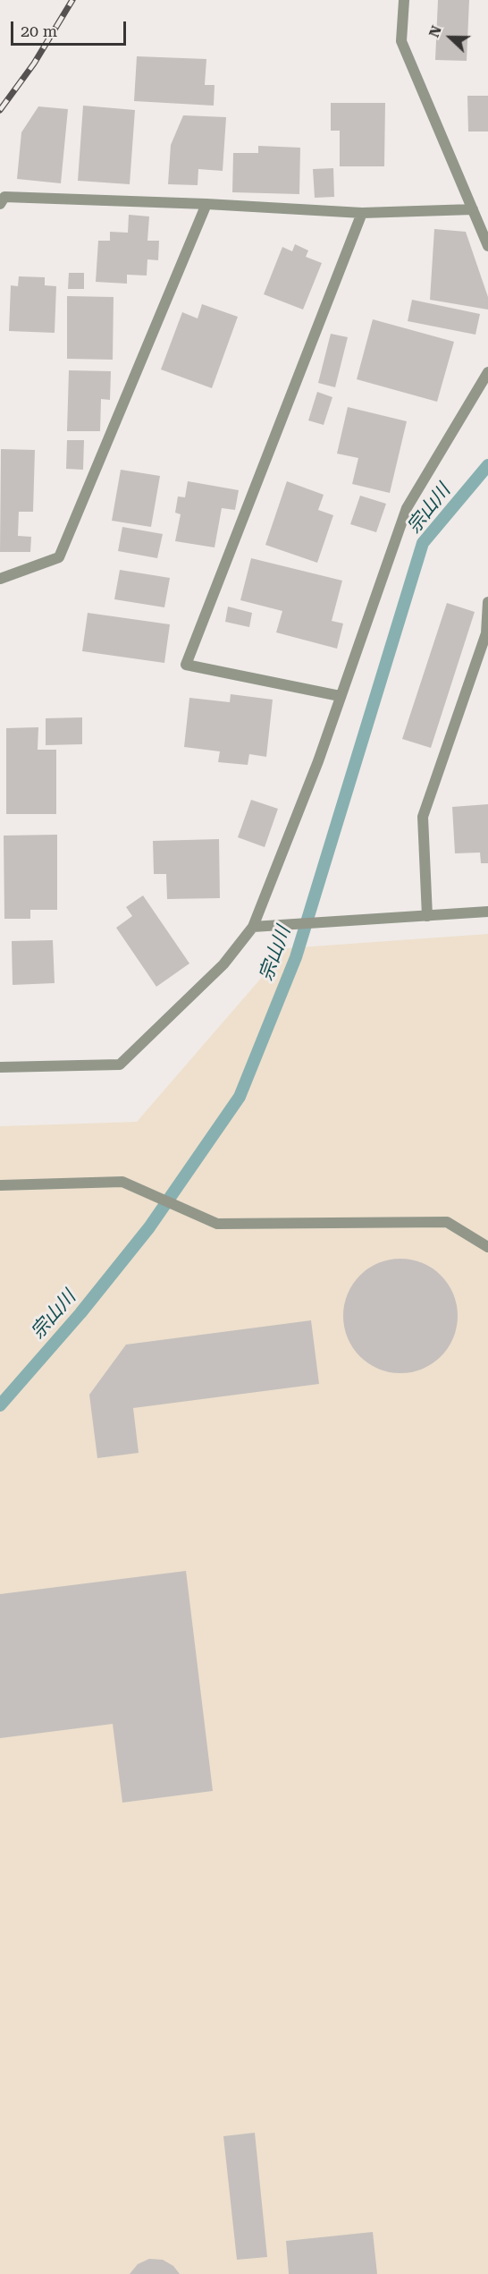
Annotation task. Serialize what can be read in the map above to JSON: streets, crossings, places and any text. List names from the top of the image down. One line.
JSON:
{"water":["宗山川"],"scale_bar":"20 m","north":"left"}
